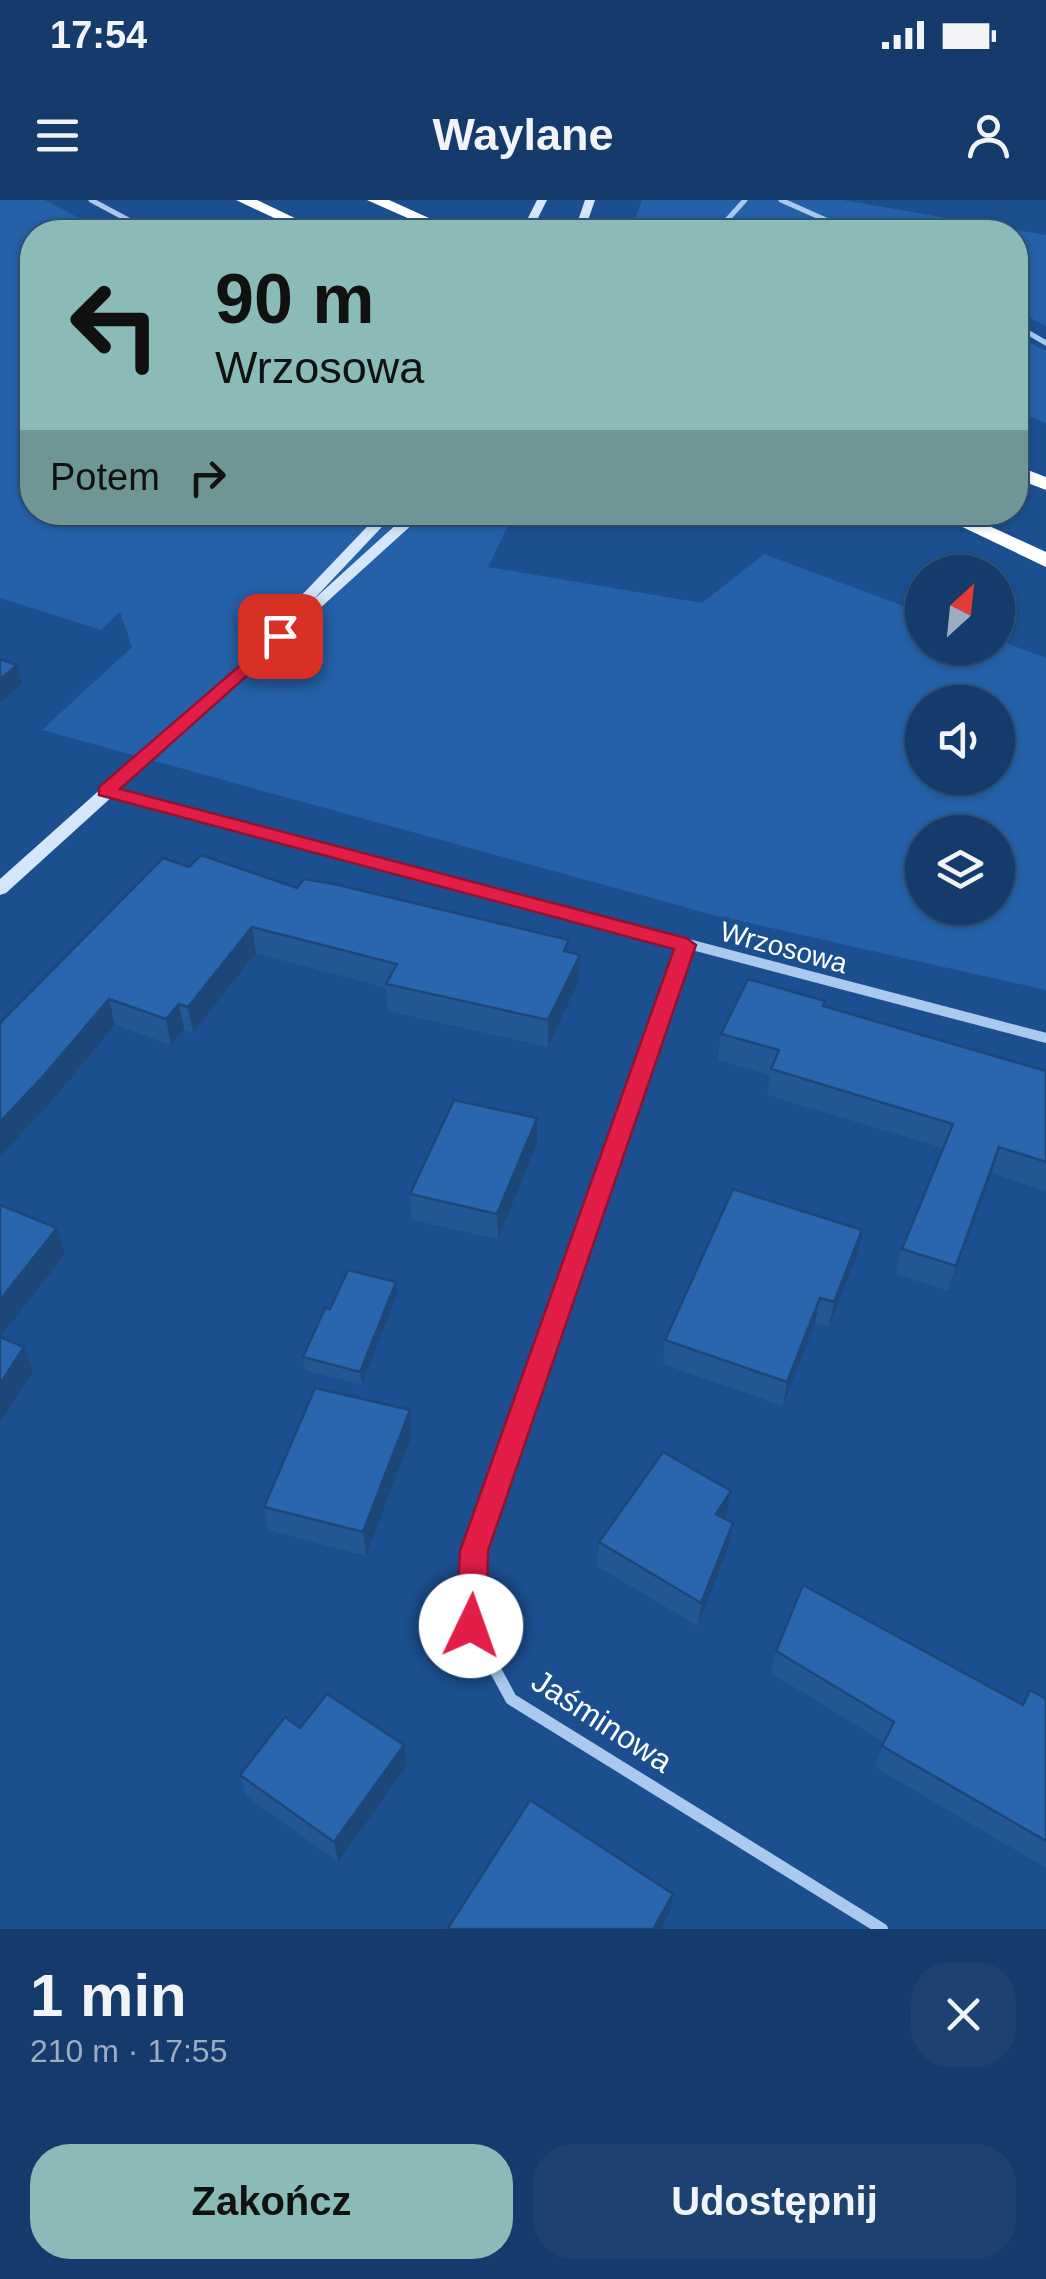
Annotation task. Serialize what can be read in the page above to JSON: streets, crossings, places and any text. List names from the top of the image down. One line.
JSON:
{"streets":{"street":["Wrzosowa","Jaśminowa"]},"crossings":[["Wrzosowa","Jaśminowa"]],"north":"top right","page":{"status":"17:54","header":"Waylane","turn":["90 m","Wrzosowa"],"then":"Potem","heading":["1 min","210 m · 17:55"],"buttons":["Zakończ","Udostępnij"]}}
